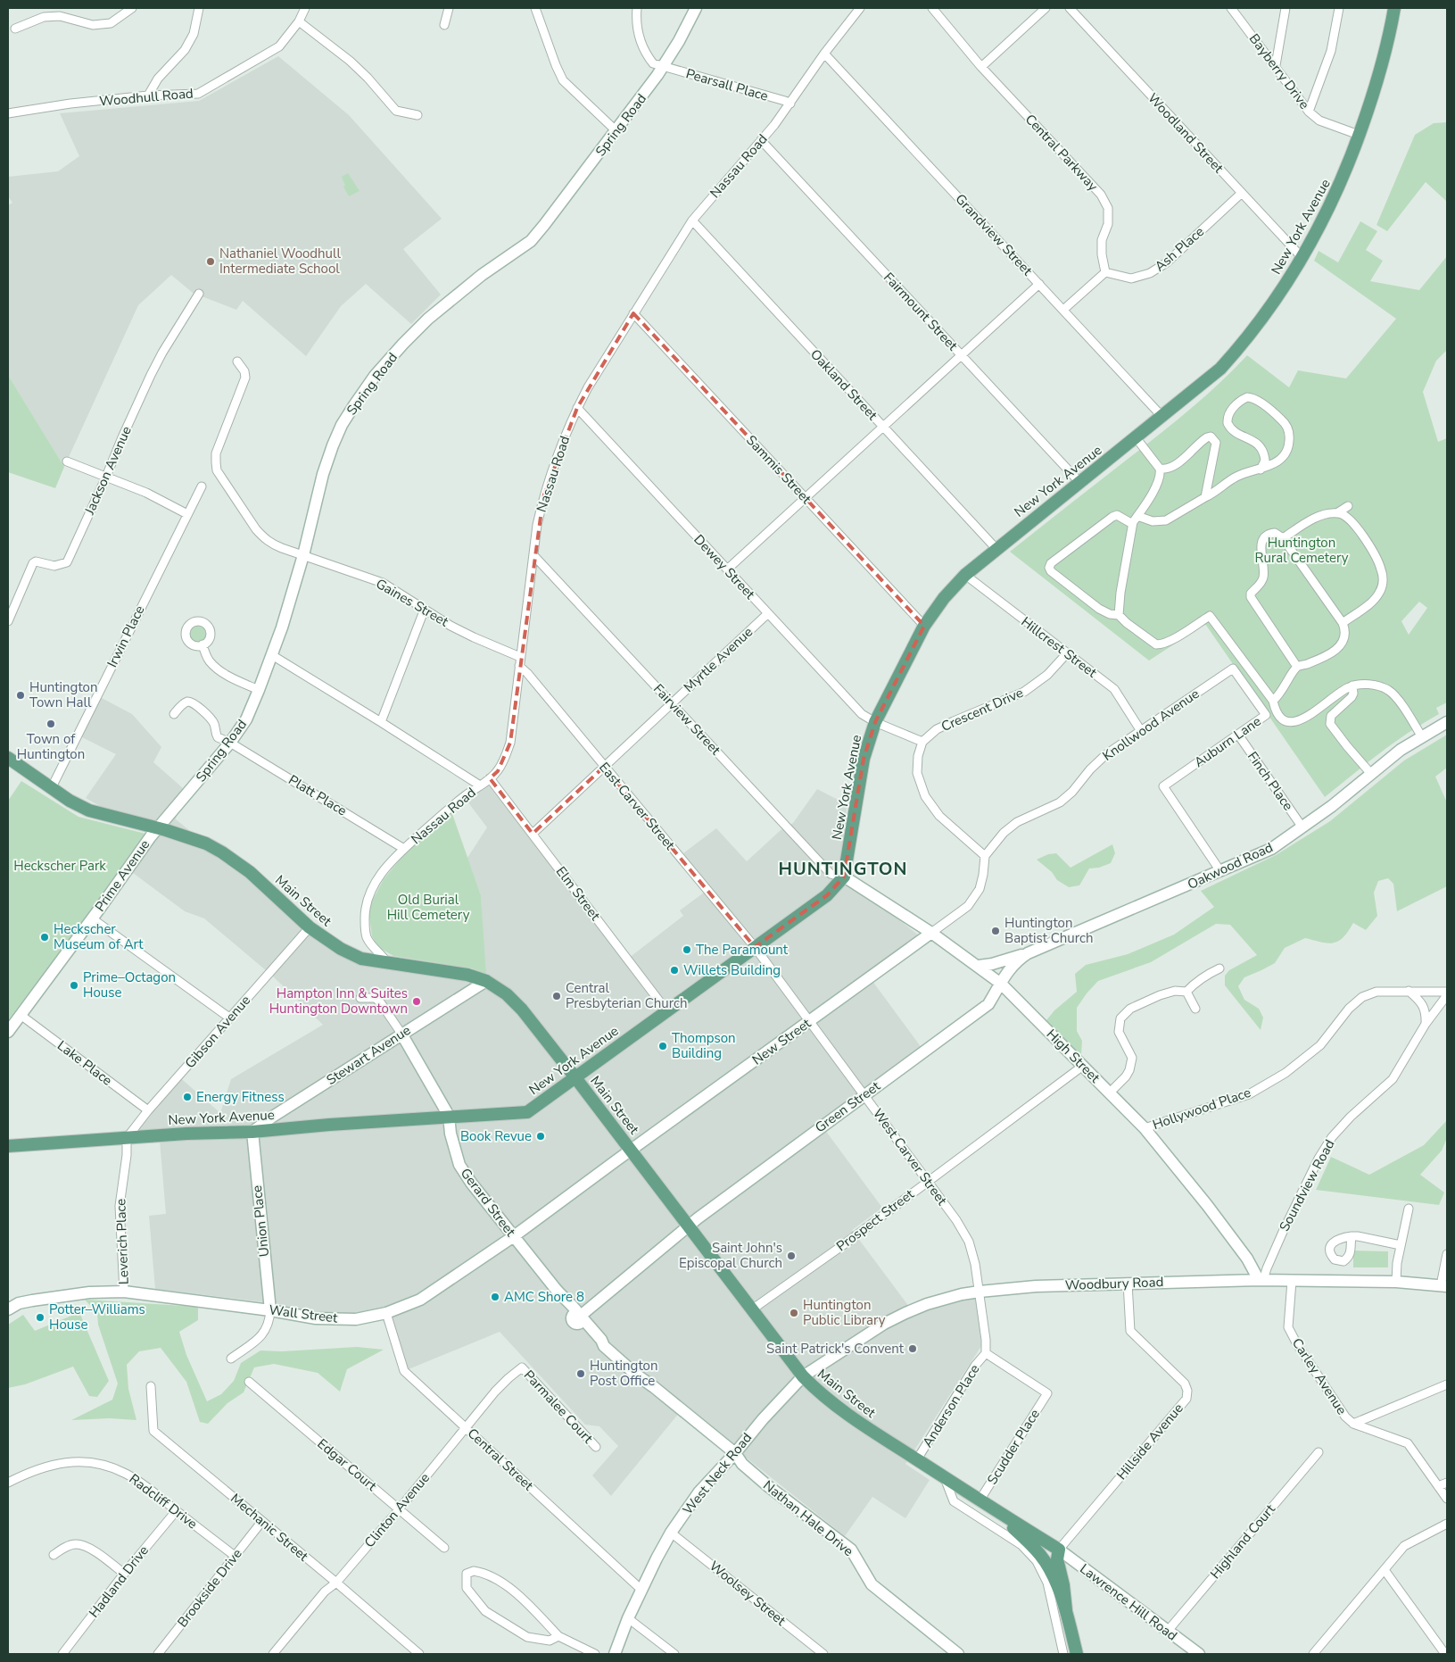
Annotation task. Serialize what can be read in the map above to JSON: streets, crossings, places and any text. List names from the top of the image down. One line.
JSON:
{"streets":{"main road":["Spring Road","New York Avenue","Oakwood Road","Prime Avenue","Main Street","New Street","Stewart Avenue","High Street","Green Street","Gerard Street","Union Place","Woodbury Road","Wall Street","West Neck Road","Nathan Hale Drive","Lawrence Hill Road"],"street":["Bayberry Drive","Pearsall Place","Woodhull Road","Woodland Street","Central Parkway","Nassau Road","Grandview Street","Ash Place","Fairmount Street","Oakland Street","Sammis Street","Jackson Avenue","Dewey Street","Gaines Street","Irwin Place","Hillcrest Street","Myrtle Avenue","Crescent Drive","Fairview Street","Knollwood Avenue","Auburn Lane","Finch Place","Platt Place","East Carver Street","Elm Street","Gibson Avenue","Lake Place","Hollywood Place","West Carver Street","Soundview Road","Prospect Street","Leverich Place","Carley Avenue","Anderson Place","Parmalee Court","Hillside Avenue","Scudder Place","Central Street","Edgar Court","Radcliff Drive","Clinton Avenue","Mechanic Street","Highland Court","Hadland Drive","Brookside Drive","Woolsey Street"]},"crossings":[["Bayberry Drive","New York Avenue"],["Pearsall Place","Spring Road"],["Pearsall Place","Nassau Road"],["Spring Road","Gaines Street"],["Spring Road","Platt Place"],["Spring Road","Prime Avenue"],["Spring Road","Main Street"],["Woodland Street","New York Avenue"],["Woodland Street","Ash Place"],["Central Parkway","Ash Place"],["Nassau Road","Grandview Street"],["Nassau Road","Fairmount Street"],["Nassau Road","Oakland Street"],["Nassau Road","Sammis Street"],["Nassau Road","Dewey Street"],["Nassau Road","Gaines Street"],["Nassau Road","Fairview Street"],["Nassau Road","Platt Place"],["Nassau Road","East Carver Street"],["Nassau Road","Elm Street"],["Nassau Road","Main Street"],["New York Avenue","Grandview Street"],["New York Avenue","Fairmount Street"],["New York Avenue","Oakland Street"],["New York Avenue","Sammis Street"],["New York Avenue","Dewey Street"],["New York Avenue","Hillcrest Street"],["New York Avenue","Fairview Street"],["New York Avenue","East Carver Street"],["New York Avenue","Elm Street"],["New York Avenue","Main Street"],["New York Avenue","Gibson Avenue"],["New York Avenue","Stewart Avenue"],["New York Avenue","High Street"],["New York Avenue","West Carver Street"],["New York Avenue","Gerard Street"],["New York Avenue","Union Place"],["New York Avenue","Leverich Place"],["Dewey Street","Myrtle Avenue"],["Dewey Street","Crescent Drive"],["Irwin Place","Main Street"],["Hillcrest Street","Crescent Drive"],["Hillcrest Street","Knollwood Avenue"],["Myrtle Avenue","Fairview Street"],["Myrtle Avenue","East Carver Street"],["Myrtle Avenue","Elm Street"],["Fairview Street","High Street"],["Knollwood Avenue","Auburn Lane"],["Auburn Lane","Finch Place"],["Auburn Lane","Oakwood Road"],["Finch Place","Oakwood Road"],["East Carver Street","West Carver Street"],["Oakwood Road","High Street"],["Oakwood Road","Green Street"],["Prime Avenue","Main Street"],["Prime Avenue","Lake Place"],["Main Street","Gibson Avenue"],["Main Street","New Street"],["Main Street","Stewart Avenue"],["Main Street","Green Street"],["Main Street","Prospect Street"],["Main Street","Woodbury Road"],["Main Street","Wall Street"],["Main Street","Anderson Place"],["Main Street","Hillside Avenue"],["Main Street","Scudder Place"],["Main Street","West Neck Road"],["Main Street","Lawrence Hill Road"],["Gibson Avenue","Lake Place"],["Gibson Avenue","Leverich Place"],["New Street","High Street"],["New Street","West Carver Street"],["New Street","Wall Street"],["Stewart Avenue","Gerard Street"],["Stewart Avenue","Union Place"],["High Street","Green Street"],["High Street","Hollywood Place"],["High Street","Soundview Road"],["High Street","Prospect Street"],["High Street","Woodbury Road"],["Green Street","West Carver Street"],["Hollywood Place","Soundview Road"],["West Carver Street","Prospect Street"],["West Carver Street","Woodbury Road"],["West Carver Street","Anderson Place"],["West Carver Street","Scudder Place"],["Soundview Road","Woodbury Road"],["Gerard Street","Wall Street"],["Gerard Street","West Neck Road"],["Gerard Street","Nathan Hale Drive"],["Union Place","Wall Street"],["Leverich Place","Wall Street"],["Woodbury Road","Carley Avenue"],["Woodbury Road","Hillside Avenue"],["Woodbury Road","West Neck Road"],["Wall Street","Central Street"],["Anderson Place","Scudder Place"],["Parmalee Court","Clinton Avenue"],["Hillside Avenue","Lawrence Hill Road"],["Central Street","West Neck Road"],["Central Street","Clinton Avenue"],["Edgar Court","Clinton Avenue"],["West Neck Road","Nathan Hale Drive"],["West Neck Road","Woolsey Street"],["Radcliff Drive","Hadland Drive"],["Radcliff Drive","Brookside Drive"],["Clinton Avenue","Mechanic Street"],["Mechanic Street","Brookside Drive"],["Highland Court","Lawrence Hill Road"]],"districts":["HUNTINGTON"],"parks":["Huntington Rural Cemetery","Heckscher Park","Old Burial Hill Cemetery"],"places":["Nathaniel Woodhull Intermediate School","Huntington Town Hall","Town of Huntington","Huntington Baptist Church","Heckscher Museum of Art","The Paramount","Willets Building","Prime–Octagon House","Central Presbyterian Church","Hampton Inn & Suites Huntington Downtown","Thompson Building","Energy Fitness","Book Revue","Saint John's Episcopal Church","AMC Shore 8","Huntington Public Library","Potter–Williams House","Saint Patrick's Convent","Huntington Post Office"]}
